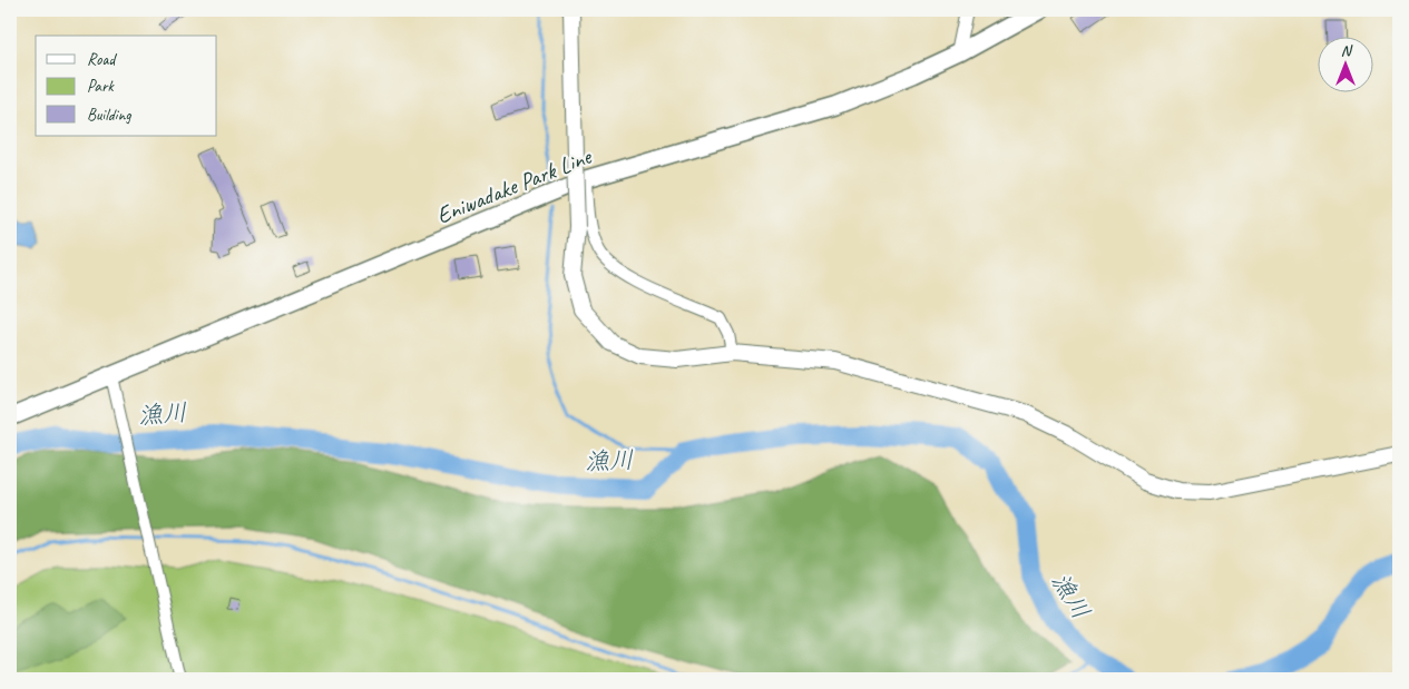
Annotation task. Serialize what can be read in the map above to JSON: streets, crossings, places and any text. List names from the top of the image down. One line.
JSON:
{"streets":{"main road":["Eniwadake Park Line"]},"water":["漁川"],"legend":["Road","Park","Building"],"north":"top"}
